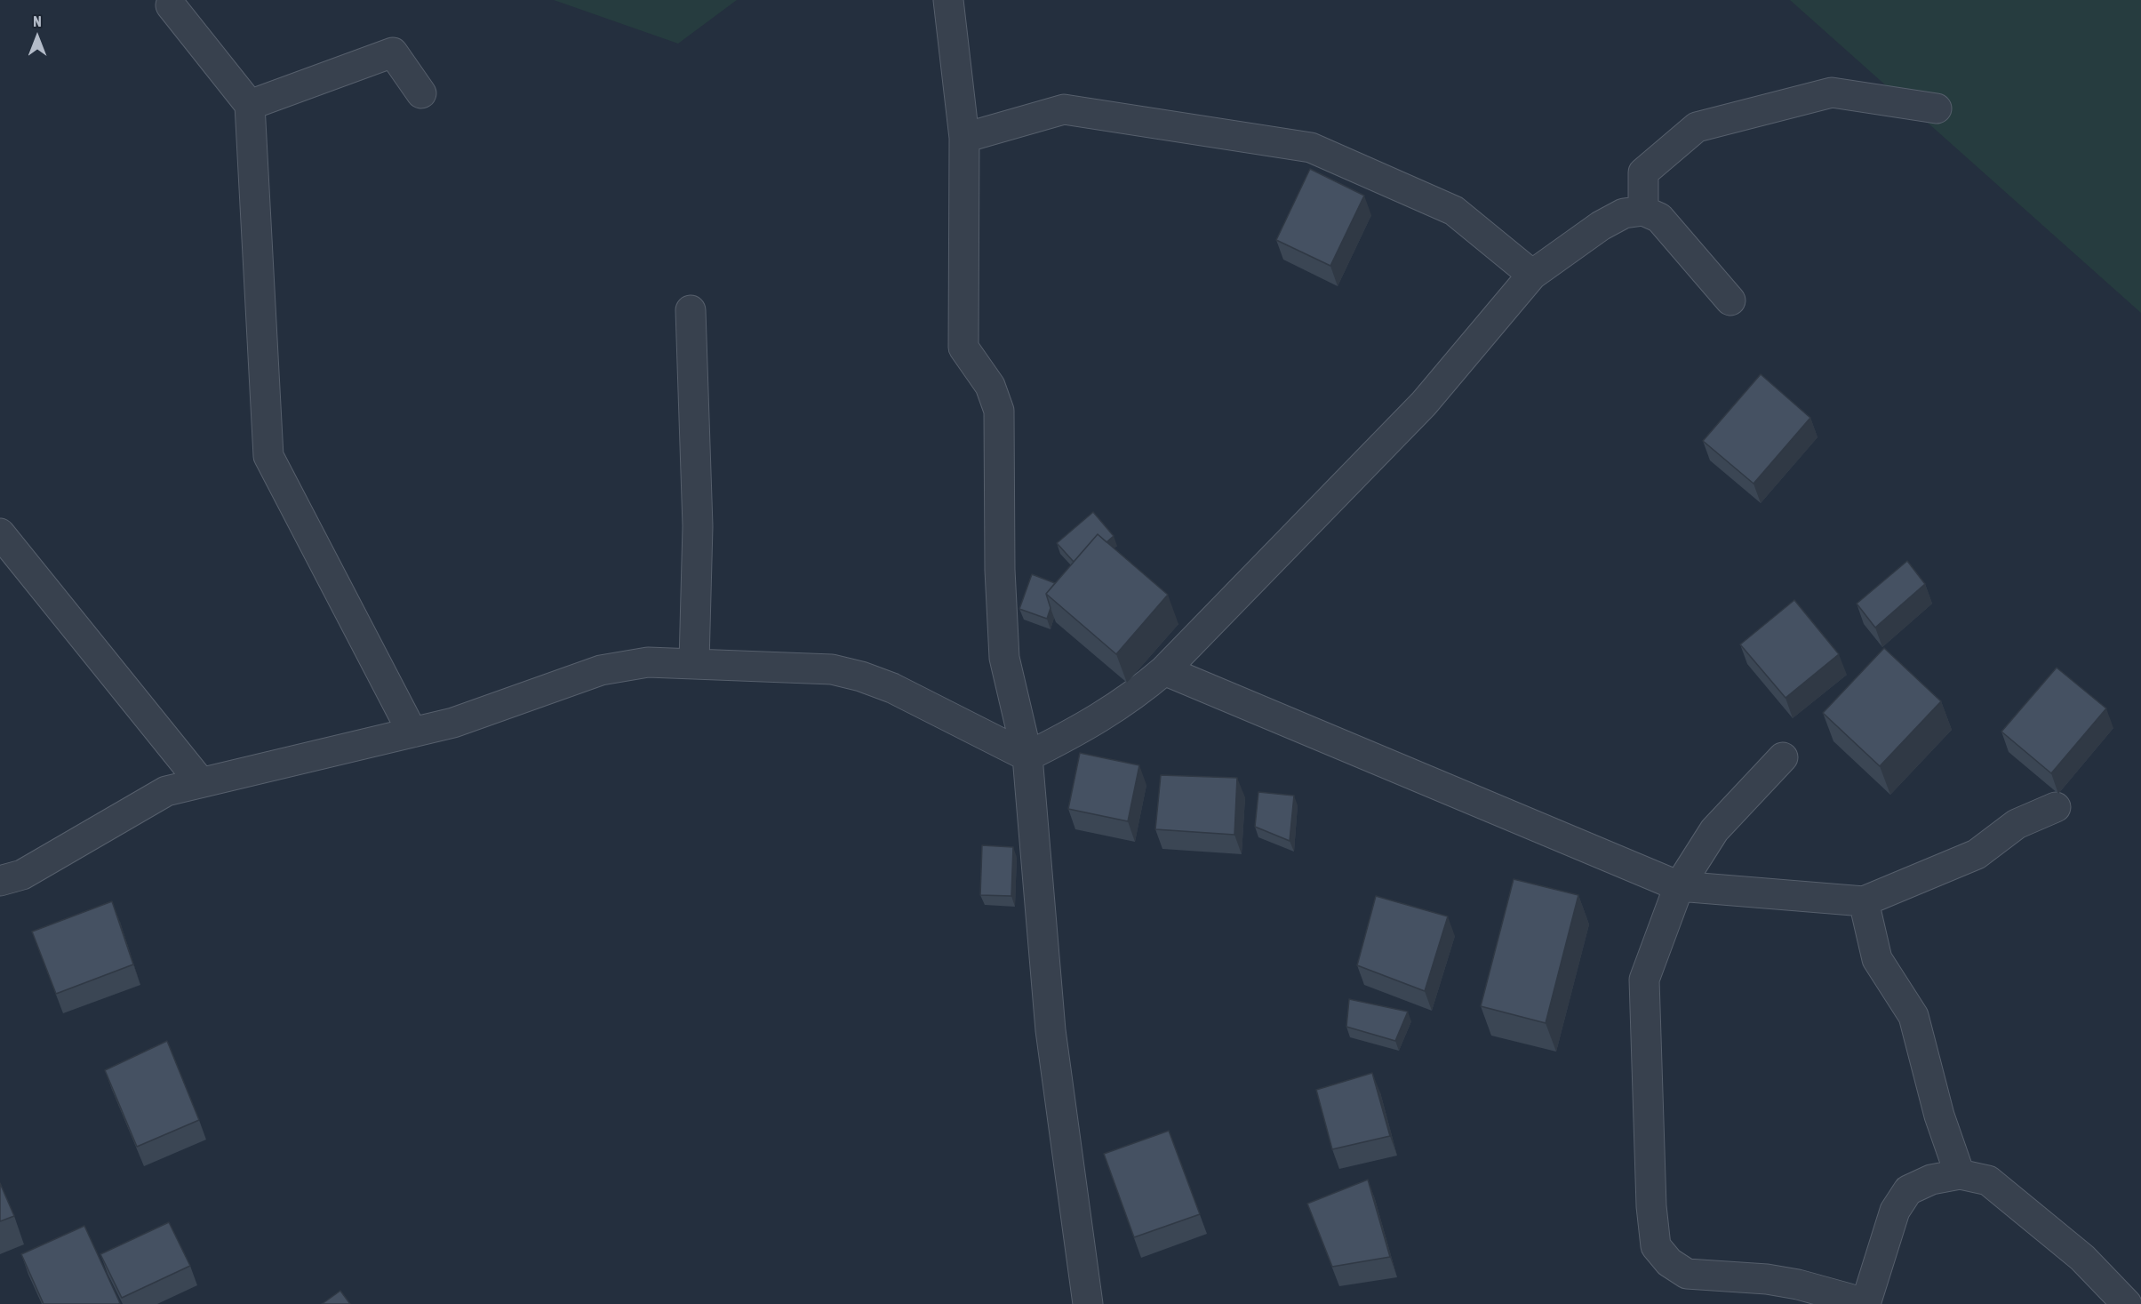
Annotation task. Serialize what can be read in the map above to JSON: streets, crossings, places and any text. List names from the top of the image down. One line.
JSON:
{"north":"top"}
